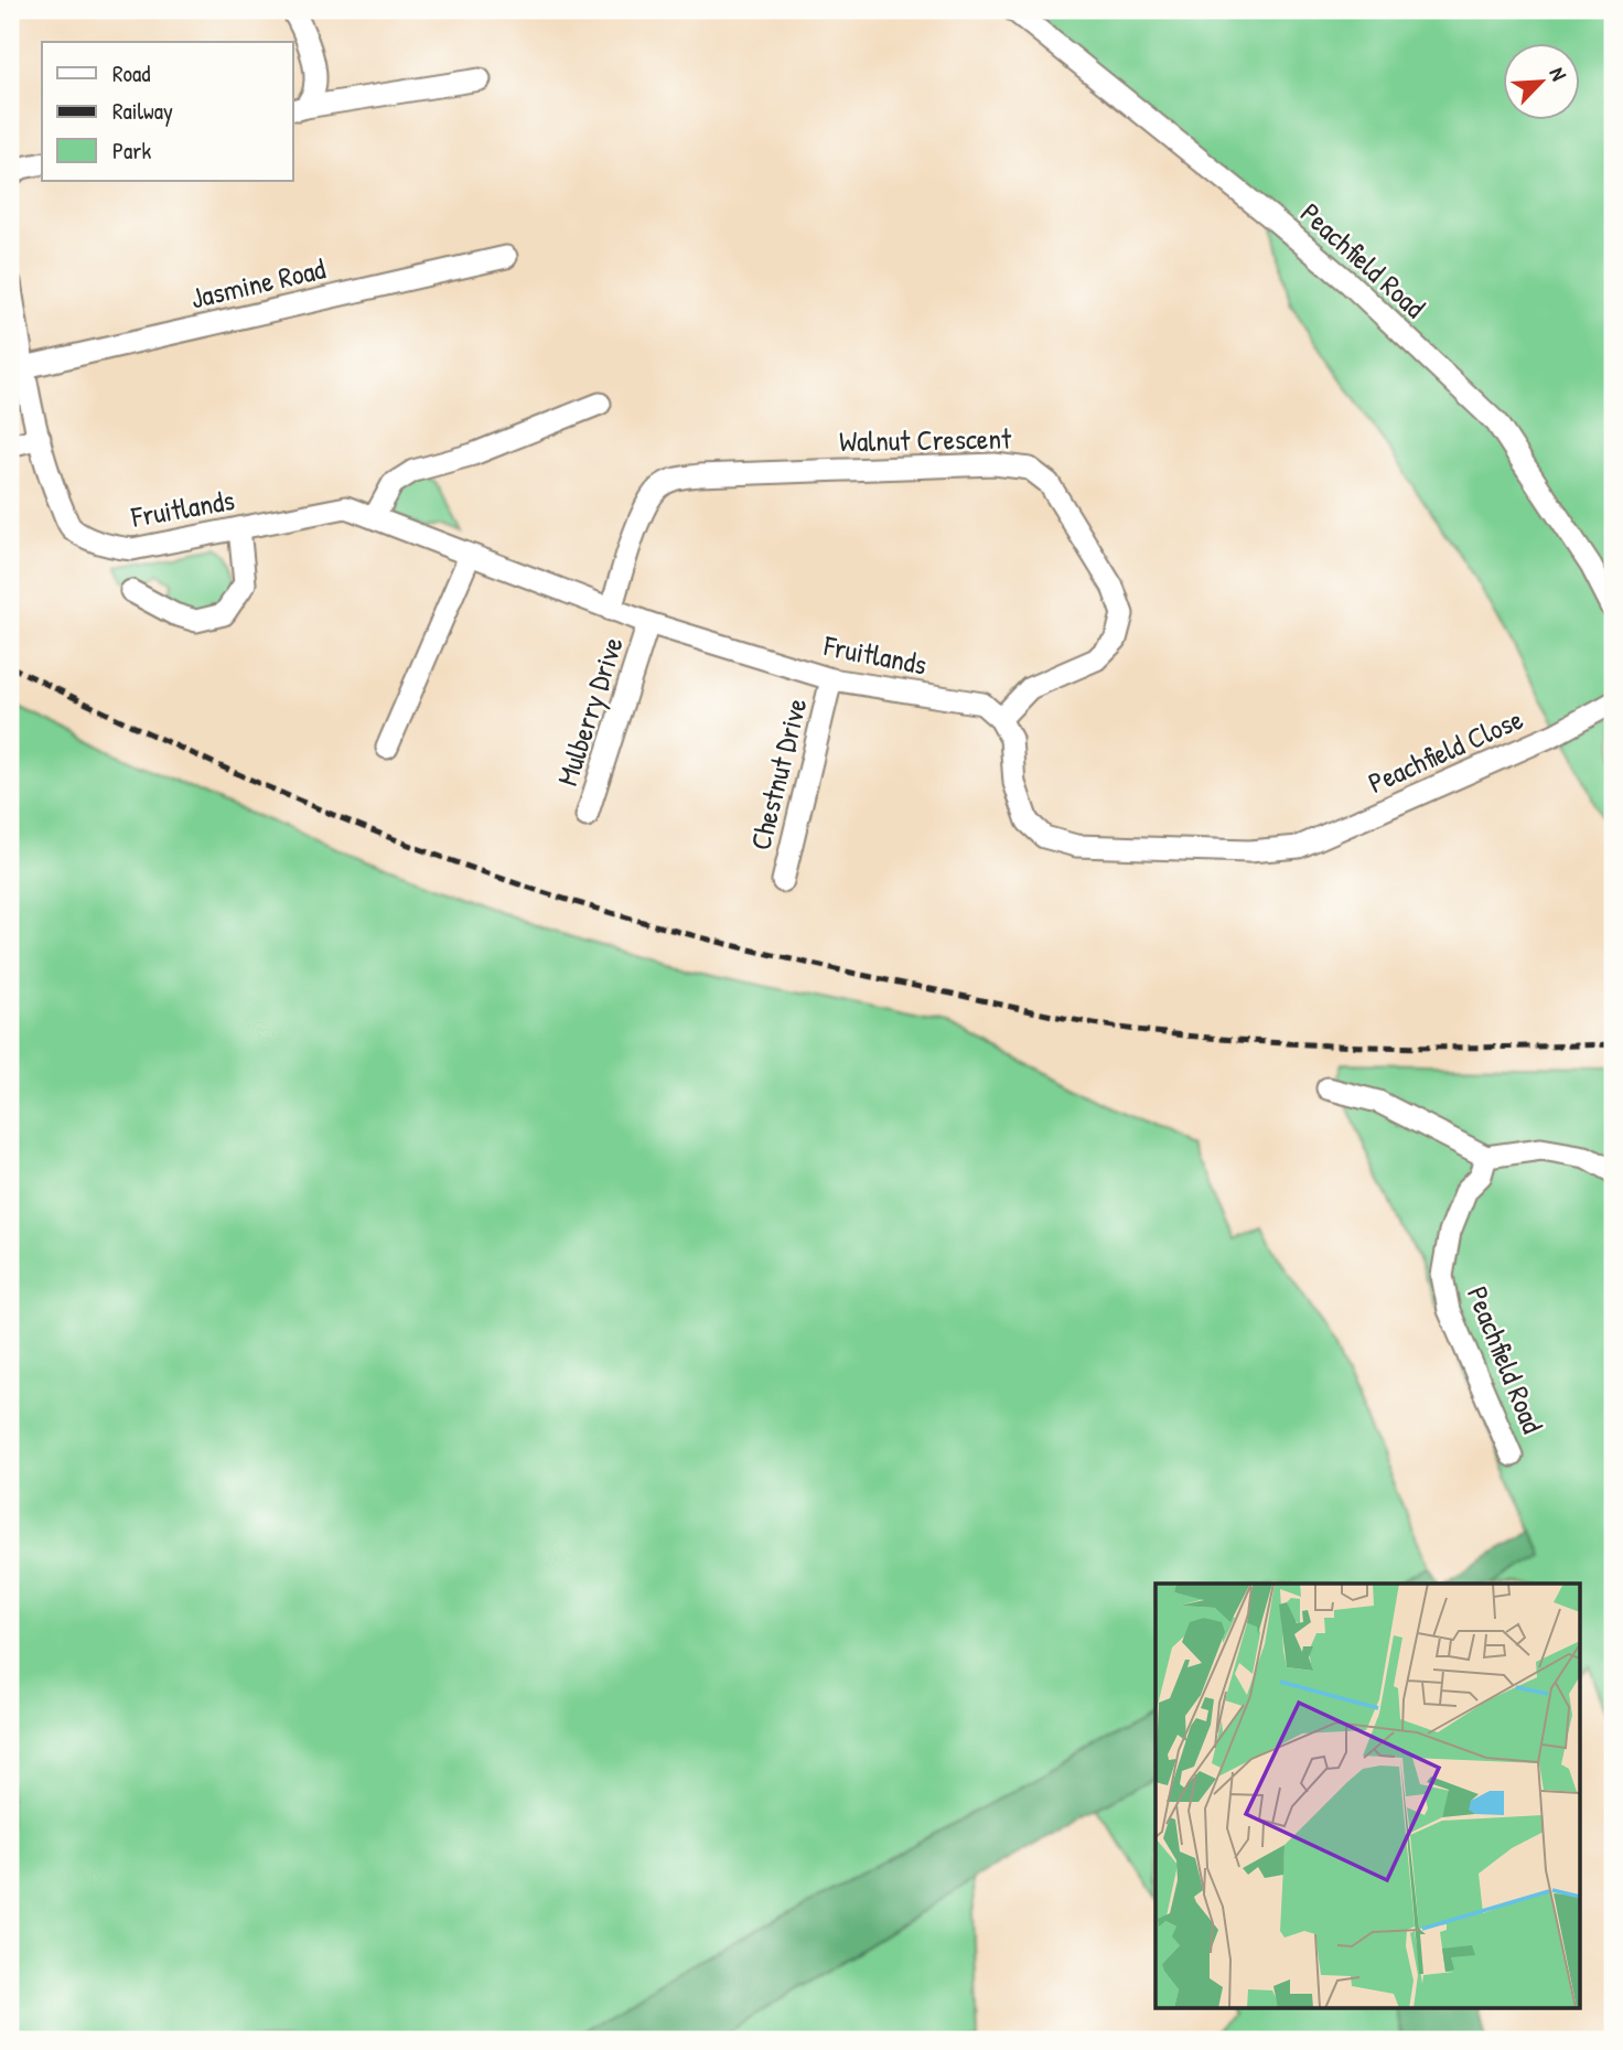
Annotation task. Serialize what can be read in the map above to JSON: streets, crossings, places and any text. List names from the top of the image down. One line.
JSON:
{"streets":{"street":["Peachfield Road","Jasmine Road","Walnut Crescent","Fruitlands","Mulberry Drive","Peachfield Close","Chestnut Drive"]},"crossings":[["Jasmine Road","Fruitlands"],["Walnut Crescent","Fruitlands"],["Walnut Crescent","Peachfield Close"],["Fruitlands","Mulberry Drive"],["Fruitlands","Peachfield Close"],["Fruitlands","Chestnut Drive"]],"legend":["Road","Railway","Park"],"north":"top right"}
